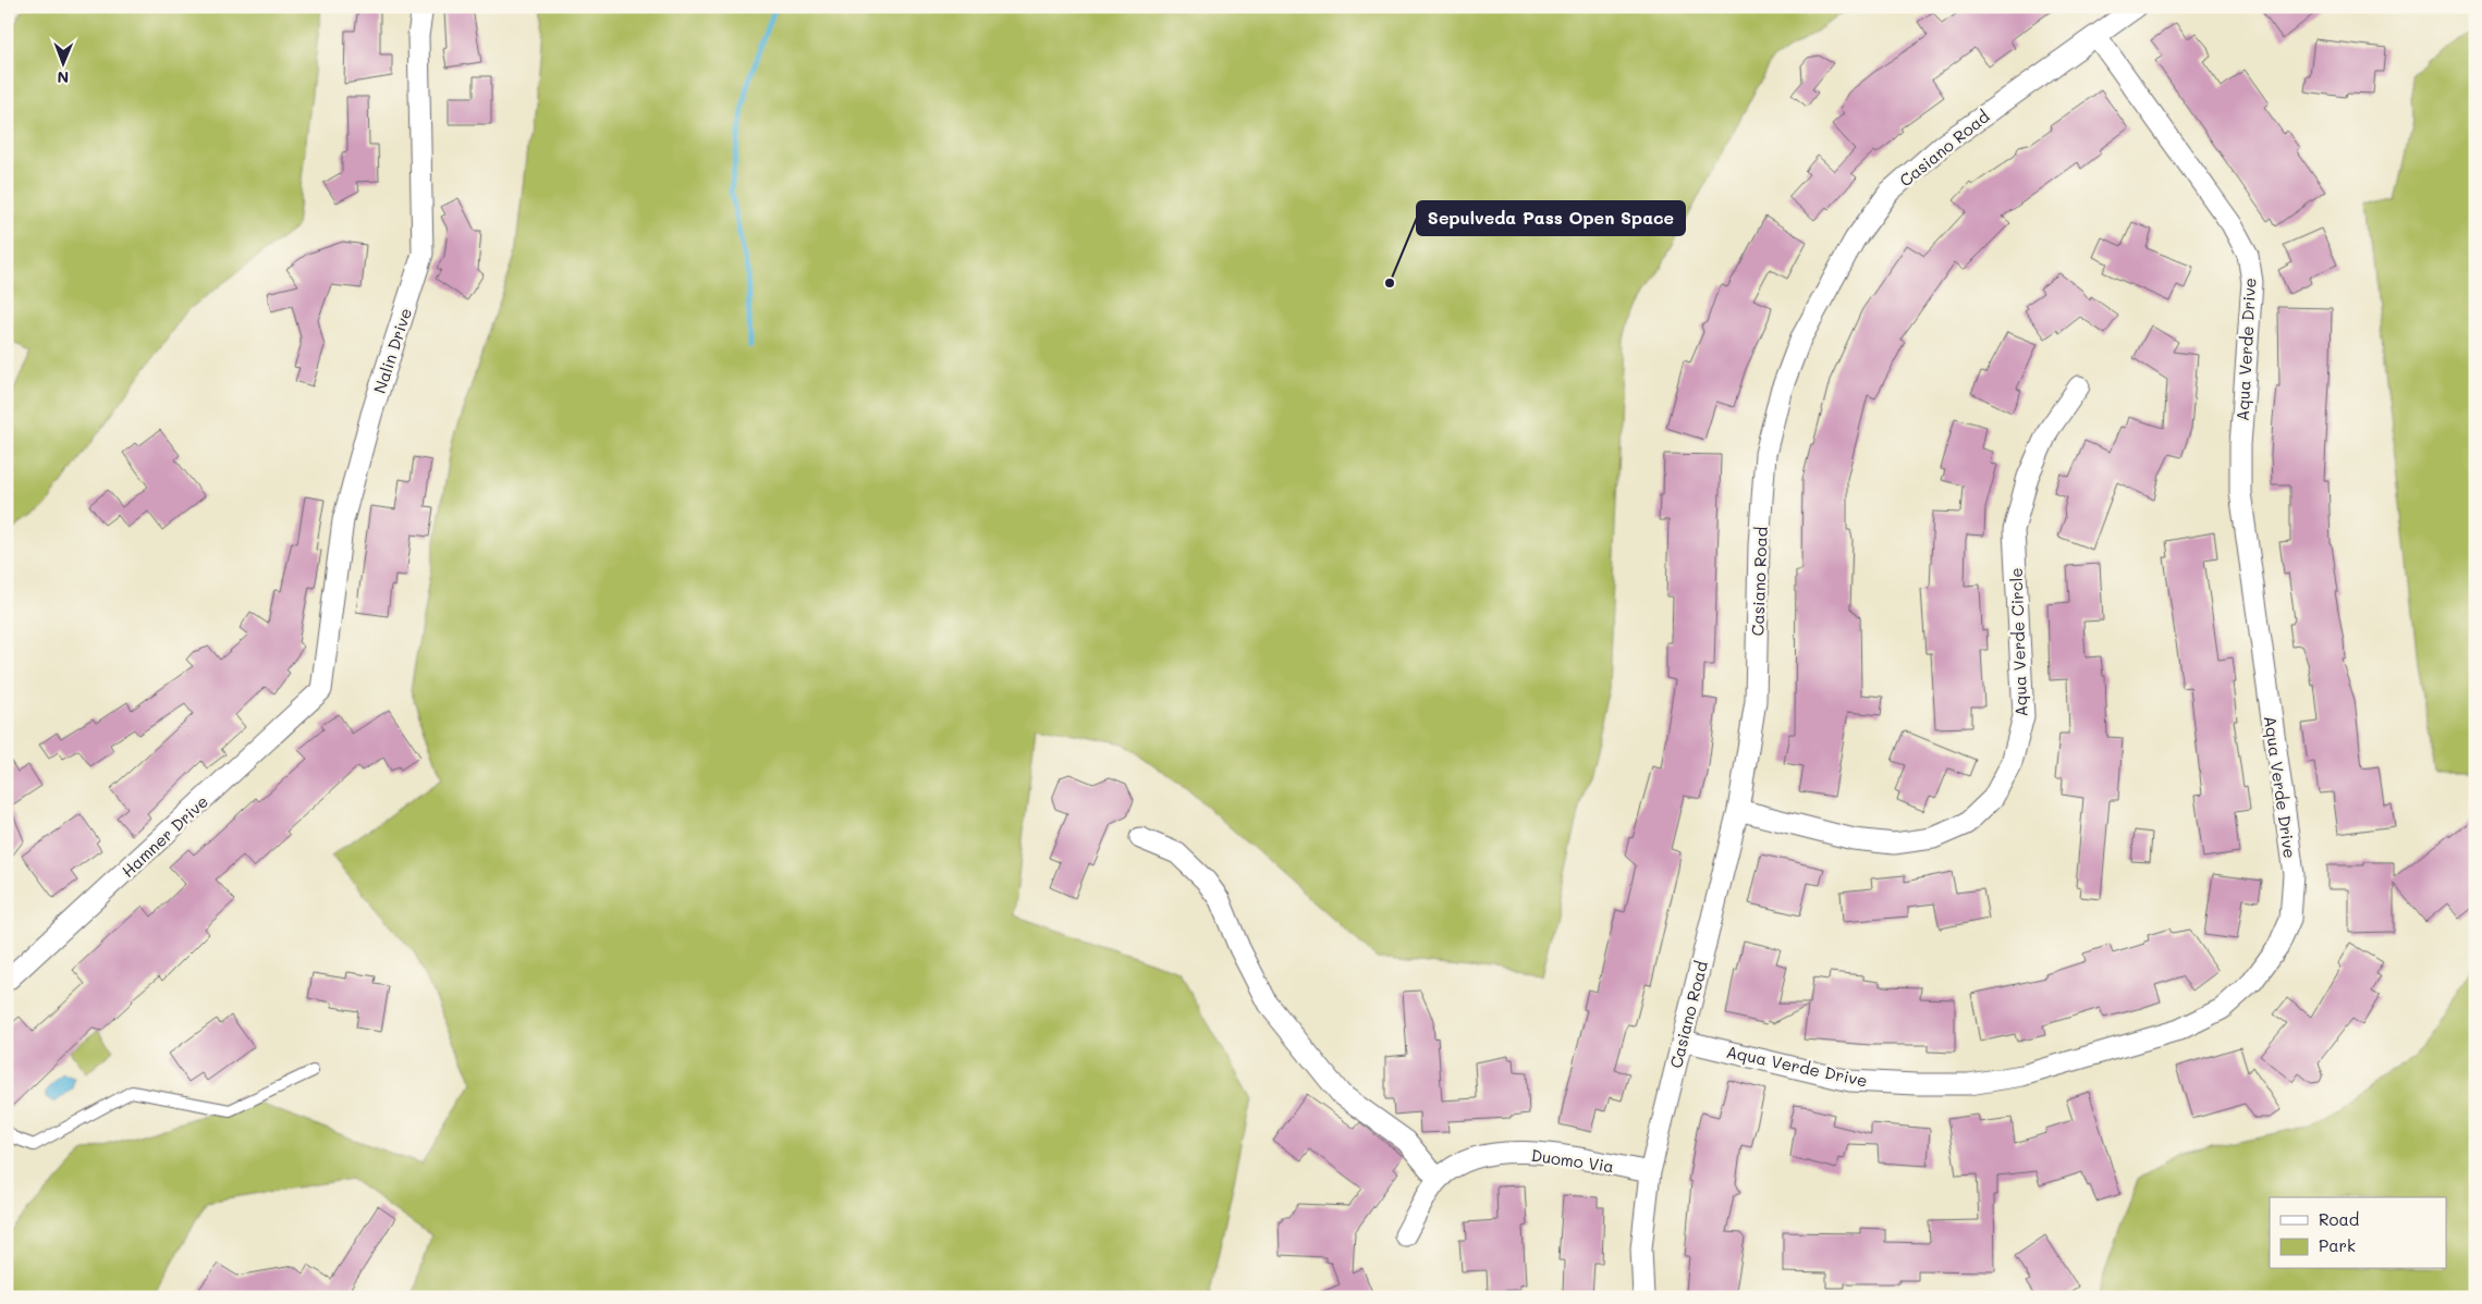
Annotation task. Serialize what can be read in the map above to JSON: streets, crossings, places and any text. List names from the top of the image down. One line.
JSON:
{"streets":{"street":["Casiano Road","Aqua Verde Drive","Nalin Drive","Aqua Verde Circle","Hamner Drive","Duomo Via"]},"crossings":[["Casiano Road","Aqua Verde Drive"],["Casiano Road","Aqua Verde Circle"],["Casiano Road","Duomo Via"],["Nalin Drive","Hamner Drive"]],"places":["Sepulveda Pass Open Space"],"legend":["Road","Park"],"north":"bottom"}
